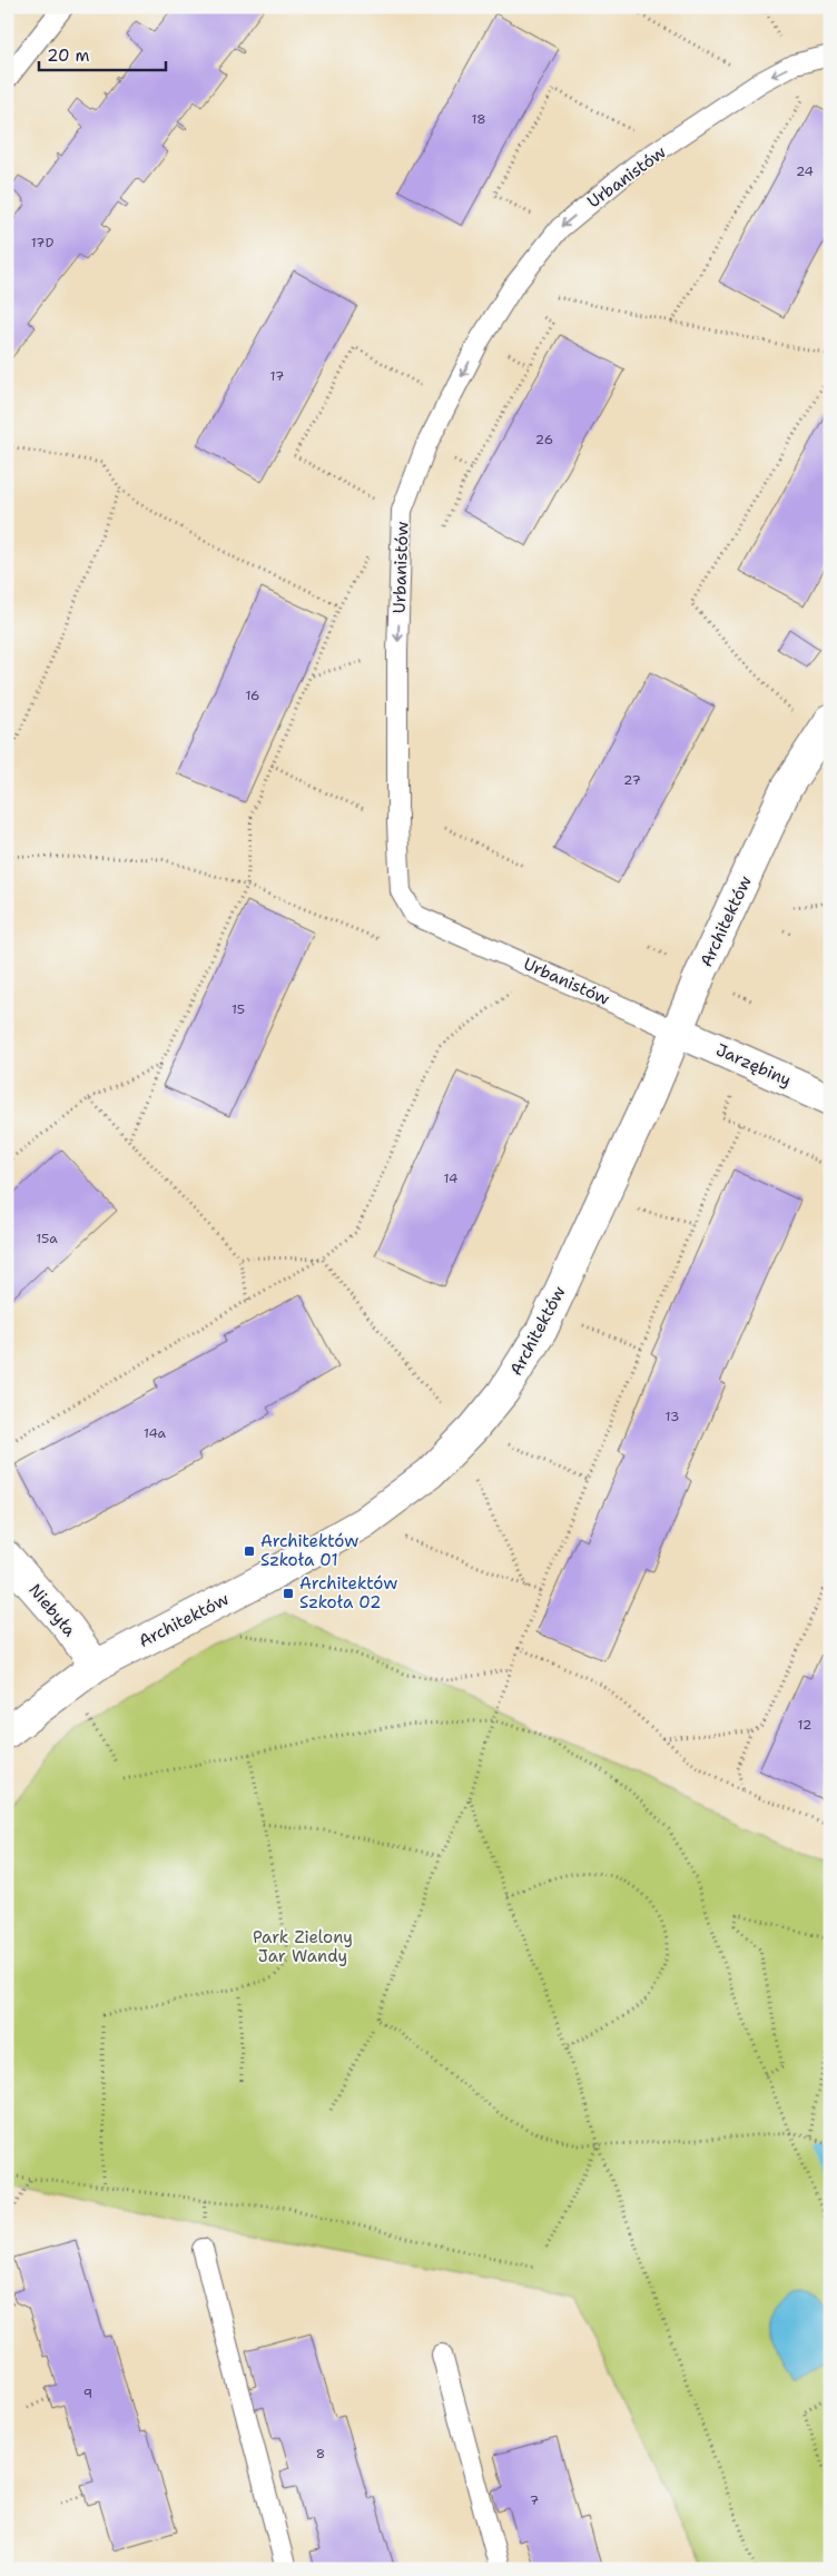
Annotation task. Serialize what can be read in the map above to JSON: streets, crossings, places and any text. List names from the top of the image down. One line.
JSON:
{"streets":{"street":["Architektów","Jarzębiny","Niebyła"],"lane":["Urbanistów"]},"crossings":[["Urbanistów","Architektów"],["Urbanistów","Jarzębiny"],["Architektów","Jarzębiny"],["Architektów","Niebyła"]],"parks":["Park Zielony Jar Wandy"],"places":{"transit":["Architektów Szkoła 01","Architektów Szkoła 02"]},"house_numbers":["18","24","17D","17","26","16","27","15","14","15a","13","14a","12","9","8","7"],"scale_bar":"20 m"}
